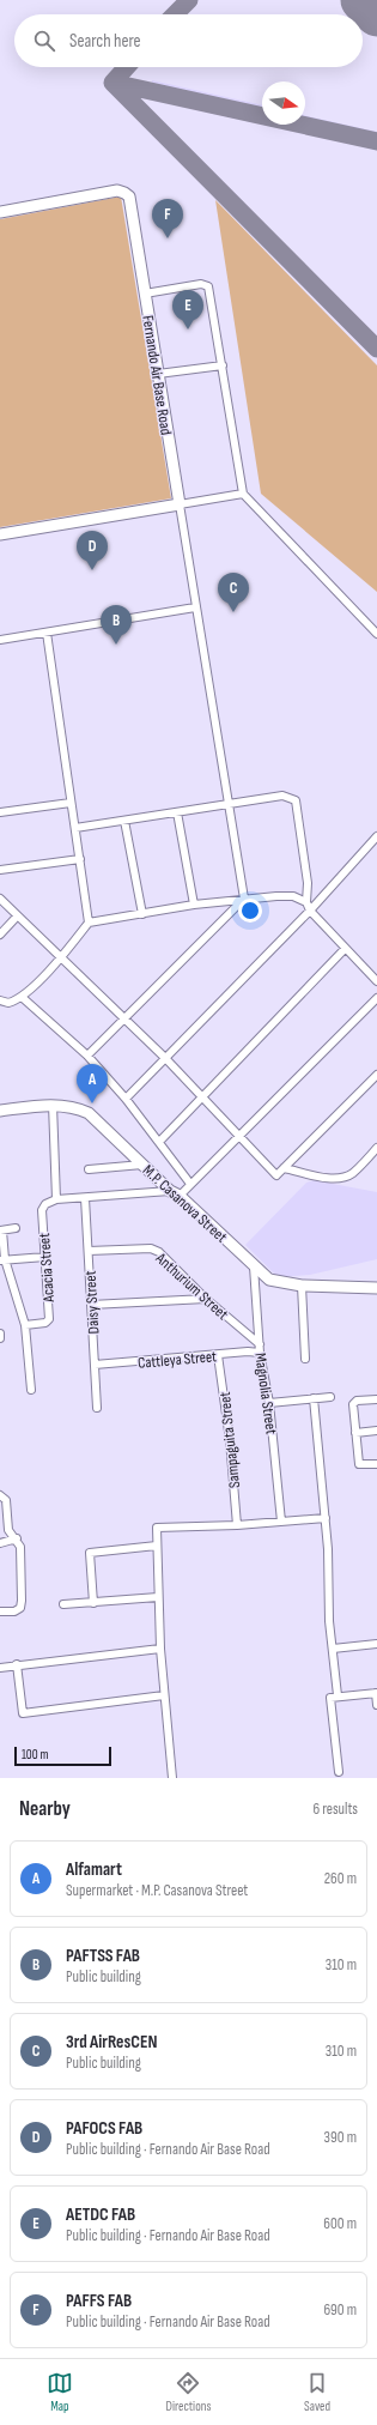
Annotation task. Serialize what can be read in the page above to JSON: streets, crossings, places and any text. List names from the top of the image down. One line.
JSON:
{"streets":{"street":["Fernando Air Base Road","M.P. Casanova Street","Acacia Street","Anthurium Street","Daisy Street","Cattleya Street","Magnolia Street","Sampaguita Street"]},"crossings":[["M.P. Casanova Street","Magnolia Street"],["Anthurium Street","Daisy Street"],["Anthurium Street","Magnolia Street"],["Daisy Street","Cattleya Street"],["Cattleya Street","Magnolia Street"],["Cattleya Street","Sampaguita Street"]],"scale_bar":"100 m","north":"right","page":{"search":"Search here","pins":["F","E","D","C","B","A"],"scale":"100 m","heading":["Nearby","6 results"],"list":[{"mark":"A","name":"Alfamart","note":"Supermarket · M.P. Casanova Street","value":"260 m"},{"mark":"B","name":"PAFTSS FAB","note":"Public building","value":"310 m"},{"mark":"C","name":"3rd AirResCEN","note":"Public building","value":"310 m"},{"mark":"D","name":"PAFOCS FAB","note":"Public building · Fernando Air Base Road","value":"390 m"},{"mark":"E","name":"AETDC FAB","note":"Public building · Fernando Air Base Road","value":"600 m"},{"mark":"F","name":"PAFFS FAB","note":"Public building · Fernando Air Base Road","value":"690 m"}],"nav":["Map","Directions","Saved"]}}
